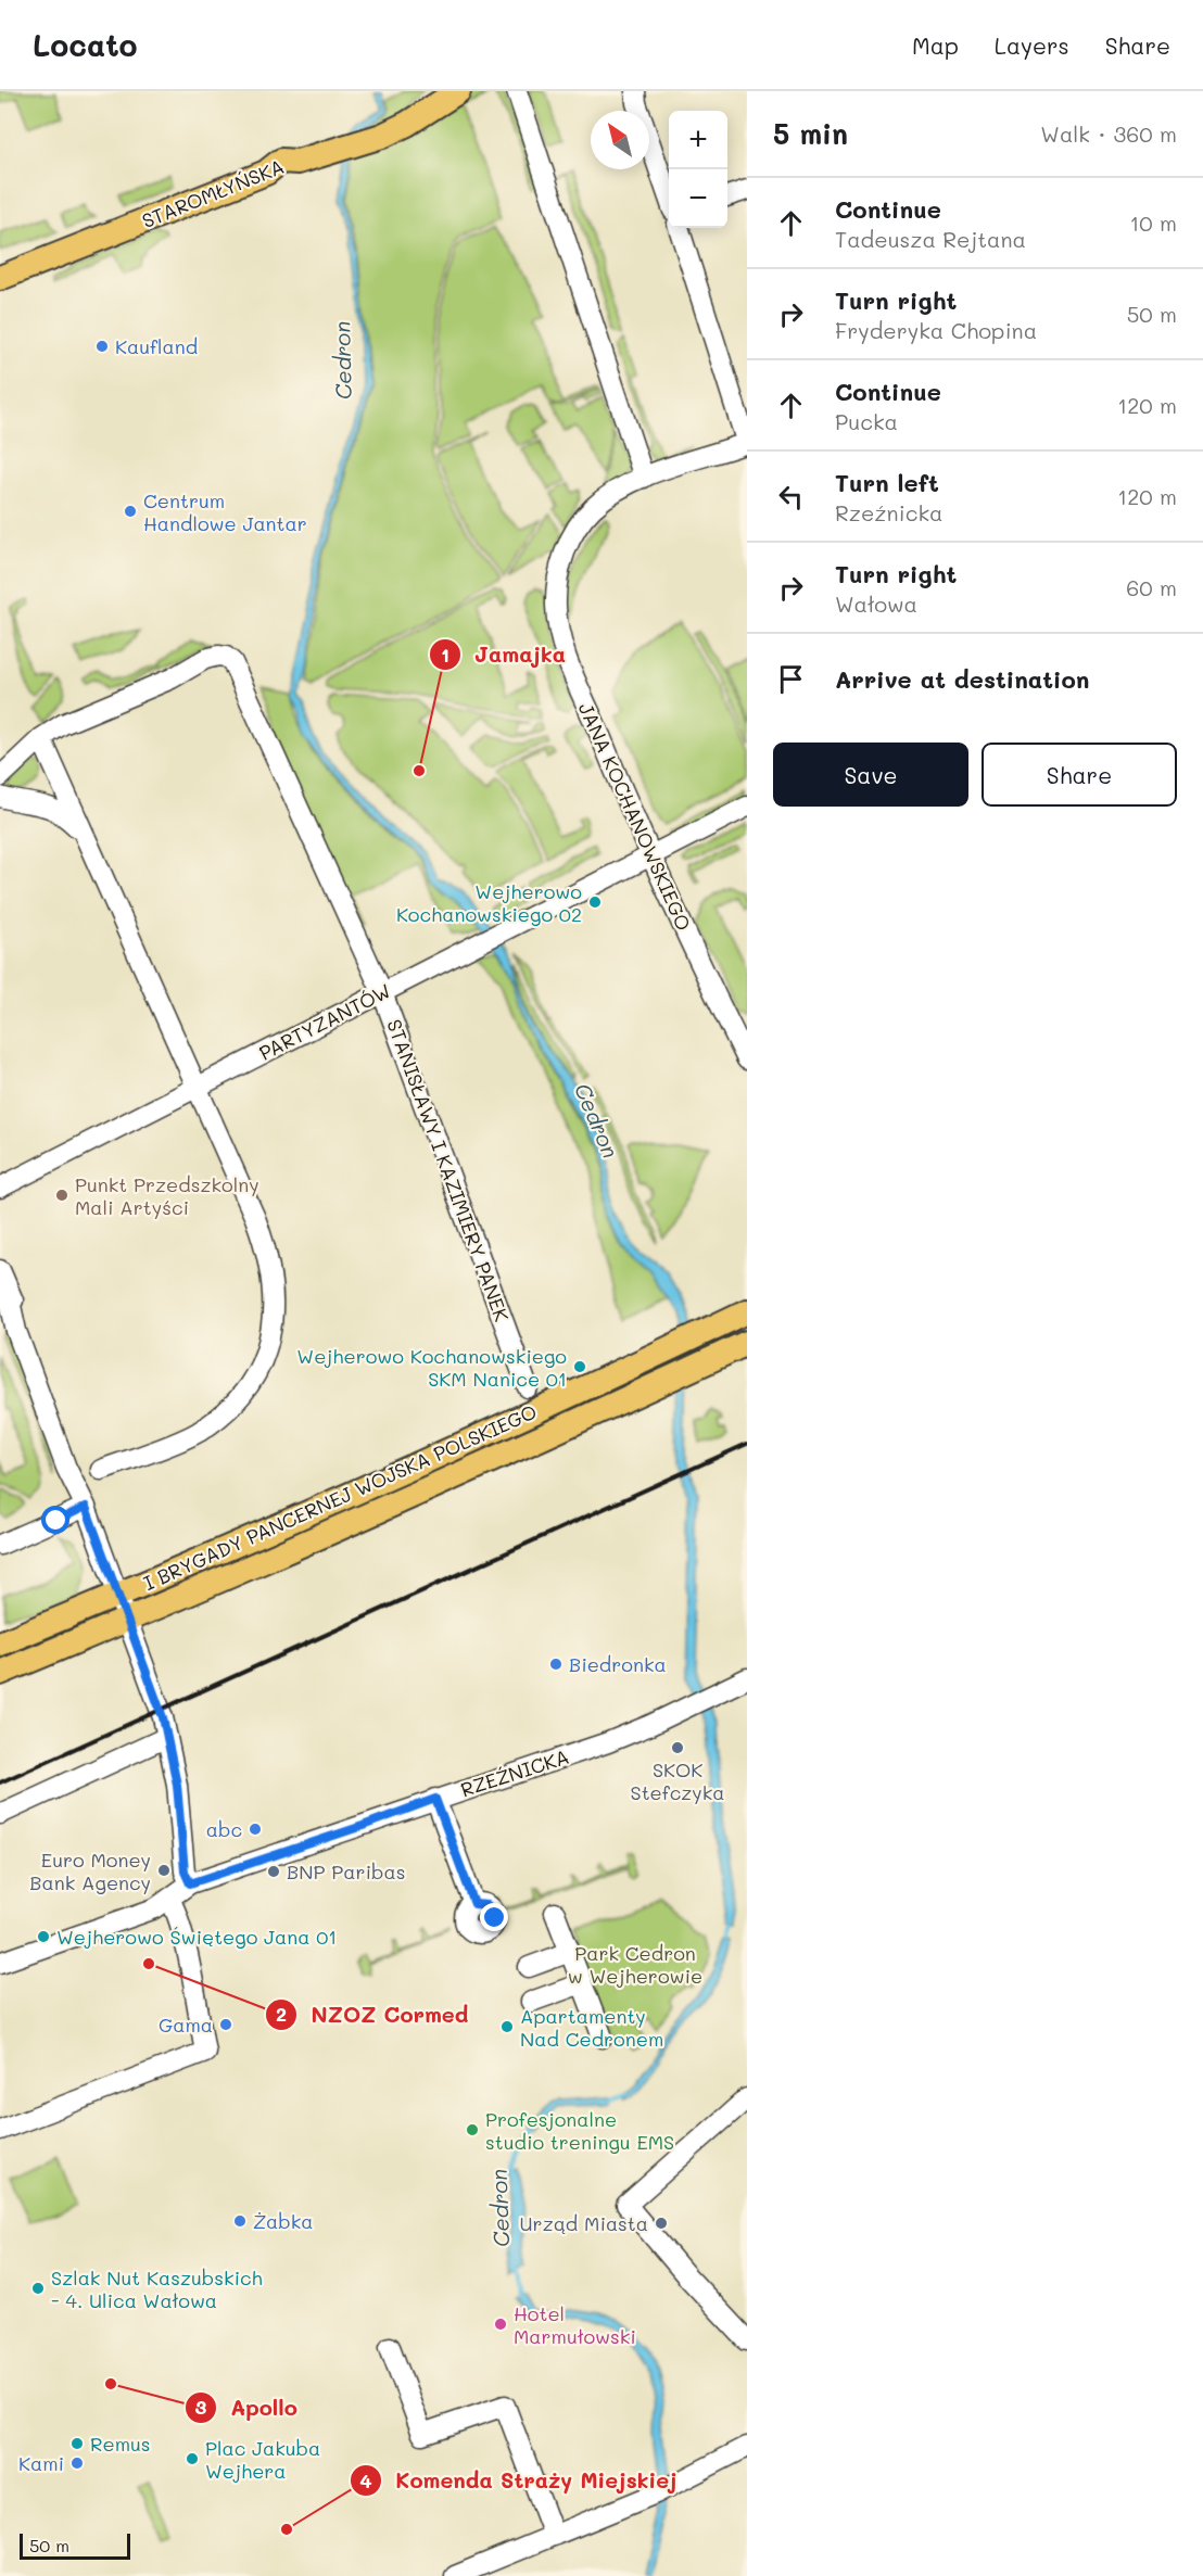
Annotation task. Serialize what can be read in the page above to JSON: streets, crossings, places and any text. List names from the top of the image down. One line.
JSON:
{"streets":{"main road":["STAROMŁYŃSKA","I BRYGADY PANCERNEJ WOJSKA POLSKIEGO"],"street":["JANA KOCHANOWSKIEGO","PARTYZANTÓW","STANISŁAWY I KAZIMIERY PANEK","RZEŹNICKA"]},"crossings":[["JANA KOCHANOWSKIEGO","PARTYZANTÓW"],["PARTYZANTÓW","STANISŁAWY I KAZIMIERY PANEK"]],"water":["Cedron"],"parks":["Park Cedron w Wejherowie"],"places":["Kaufland","Centrum Handlowe Jantar","Jamajka","Wejherowo Kochanowskiego 02","Punkt Przedszkolny Mali Artyści","Wejherowo Kochanowskiego SKM Nanice 01","Biedronka","SKOK Stefczyka","abc","Euro Money Bank Agency","BNP Paribas","Wejherowo Świętego Jana 01","NZOZ Cormed","Gama","Apartamenty Nad Cedronem","Profesjonalne studio treningu EMS","Żabka","Urząd Miasta","Szlak Nut Kaszubskich - 4. Ulica Wałowa","Hotel Marmułowski","Apollo","Remus","Plac Jakuba Wejhera","Kami","Komenda Straży Miejskiej"],"scale_bar":"50 m","north":"top left","page":{"header":"Locato","nav":["Map","Layers","Share"],"heading":["5 min","Walk · 360 m"],"map_buttons":["+","−"],"list":[["Continue","Tadeusza Rejtana","10 m"],["Turn right","Fryderyka Chopina","50 m"],["Continue","Pucka","120 m"],["Turn left","Rzeźnicka","120 m"],["Turn right","Wałowa","60 m"],"Arrive at destination"],"buttons":["Save","Share"],"scale":"50 m"}}
